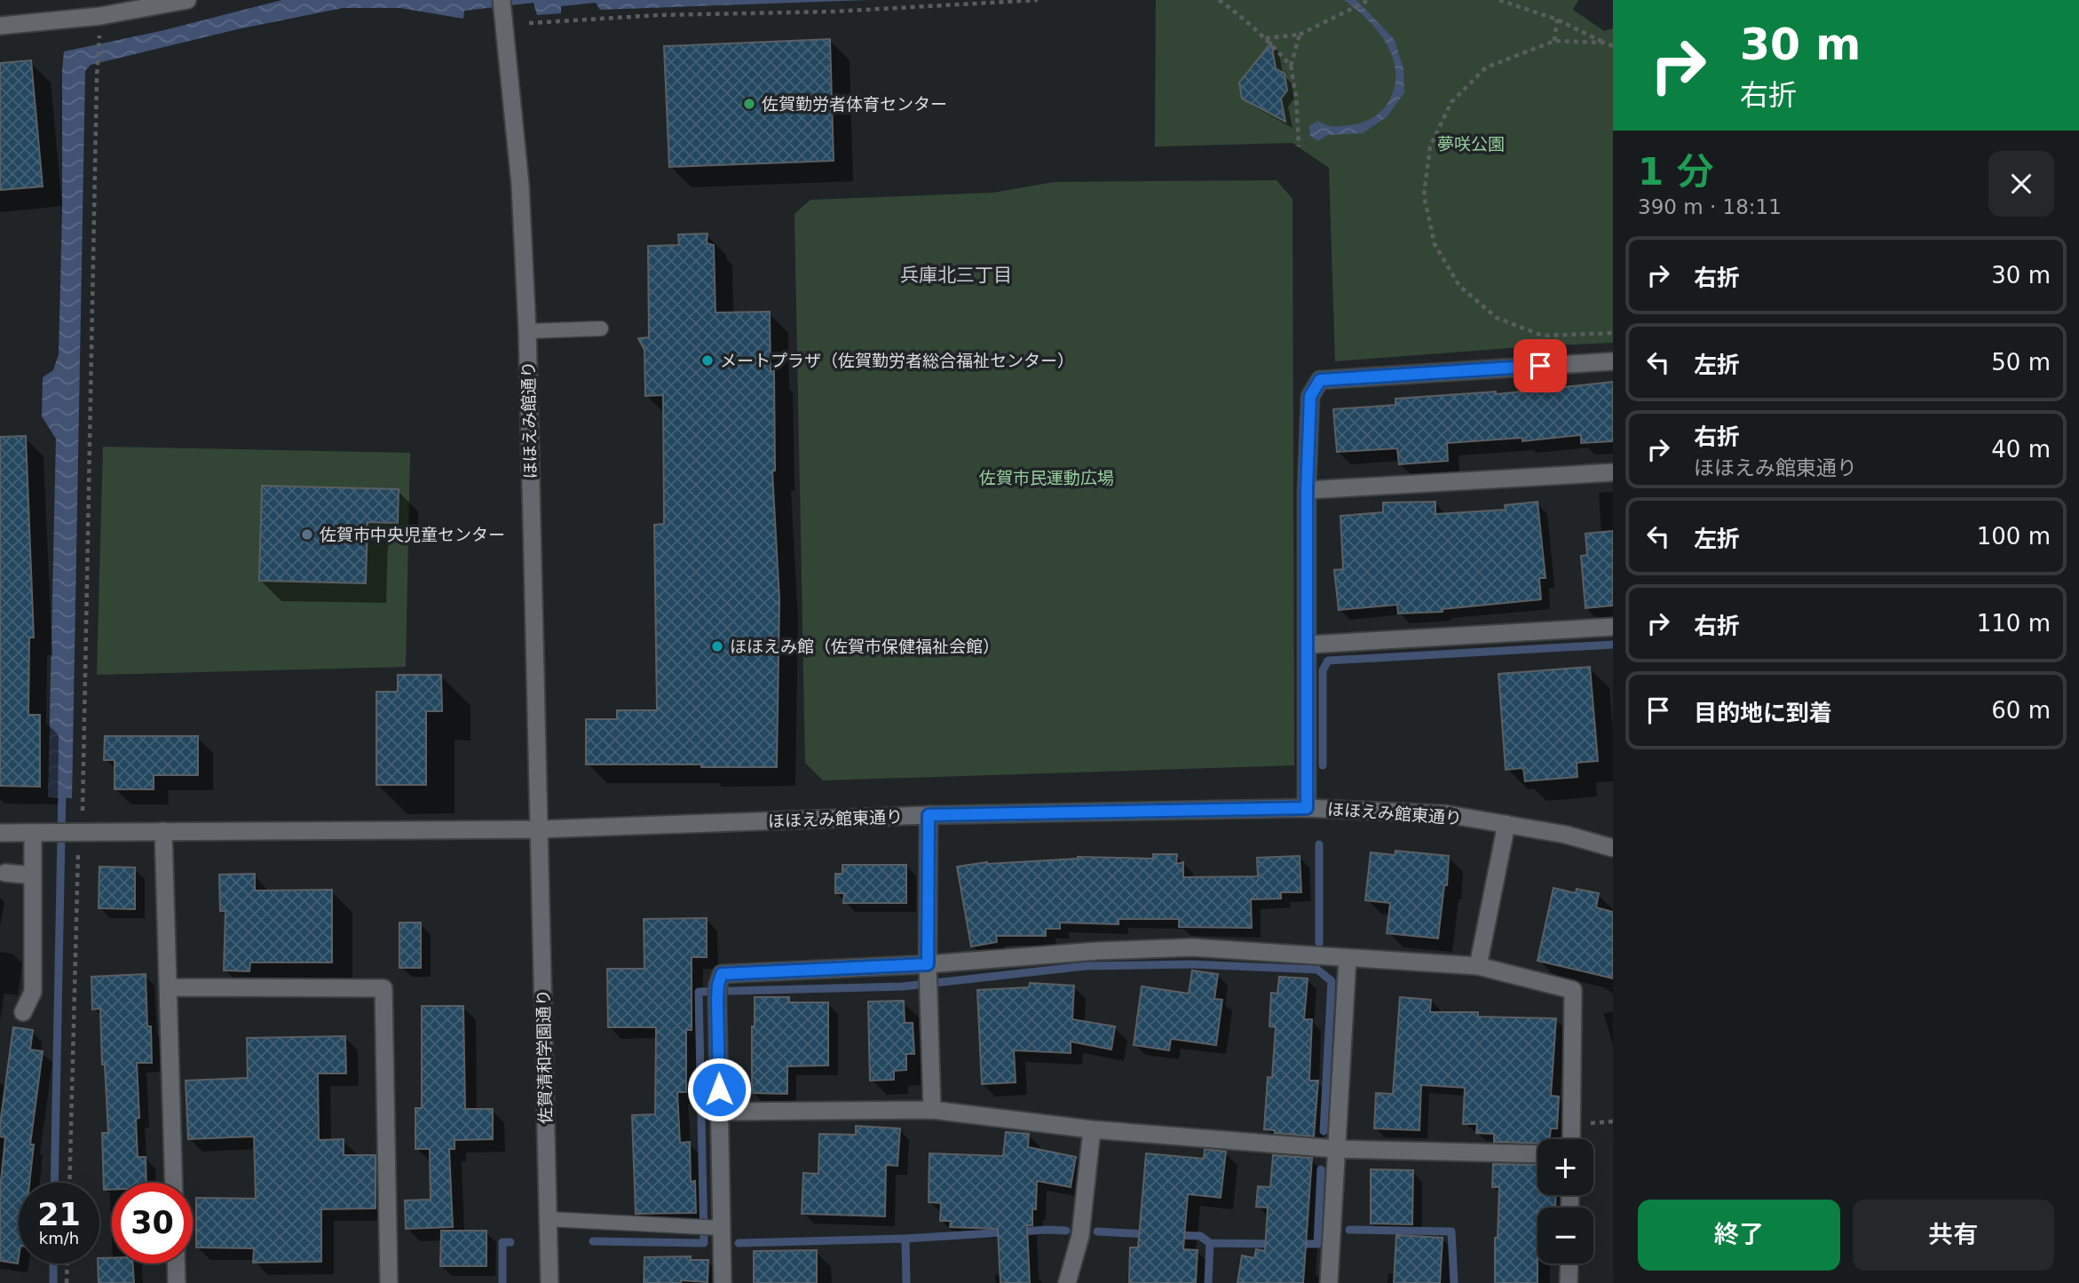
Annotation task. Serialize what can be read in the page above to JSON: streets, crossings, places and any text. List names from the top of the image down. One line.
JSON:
{"streets":{"street":["ほほえみ館通り","ほほえみ館東通り","佐賀清和学園通り"]},"crossings":[["ほほえみ館通り","ほほえみ館東通り"],["ほほえみ館通り","佐賀清和学園通り"],["ほほえみ館東通り","佐賀清和学園通り"]],"districts":["兵庫北三丁目"],"parks":["夢咲公園","佐賀市民運動広場"],"places":["佐賀勤労者体育センター","メートプラザ（佐賀勤労者総合福祉センター）","佐賀市中央児童センター","ほほえみ館（佐賀市保健福祉会館）"],"page":{"turn":["30 m","右折"],"heading":["1 分","390 m · 18:11"],"list":[{"name":"右折","value":"30 m"},{"name":"左折","value":"50 m"},{"name":"右折","note":"ほほえみ館東通り","value":"40 m"},{"name":"左折","value":"100 m"},{"name":"右折","value":"110 m"},{"name":"目的地に到着","value":"60 m"}],"map_buttons":["+","−"],"speed":"21 km/h","limit":"30","buttons":["終了","共有"]}}
